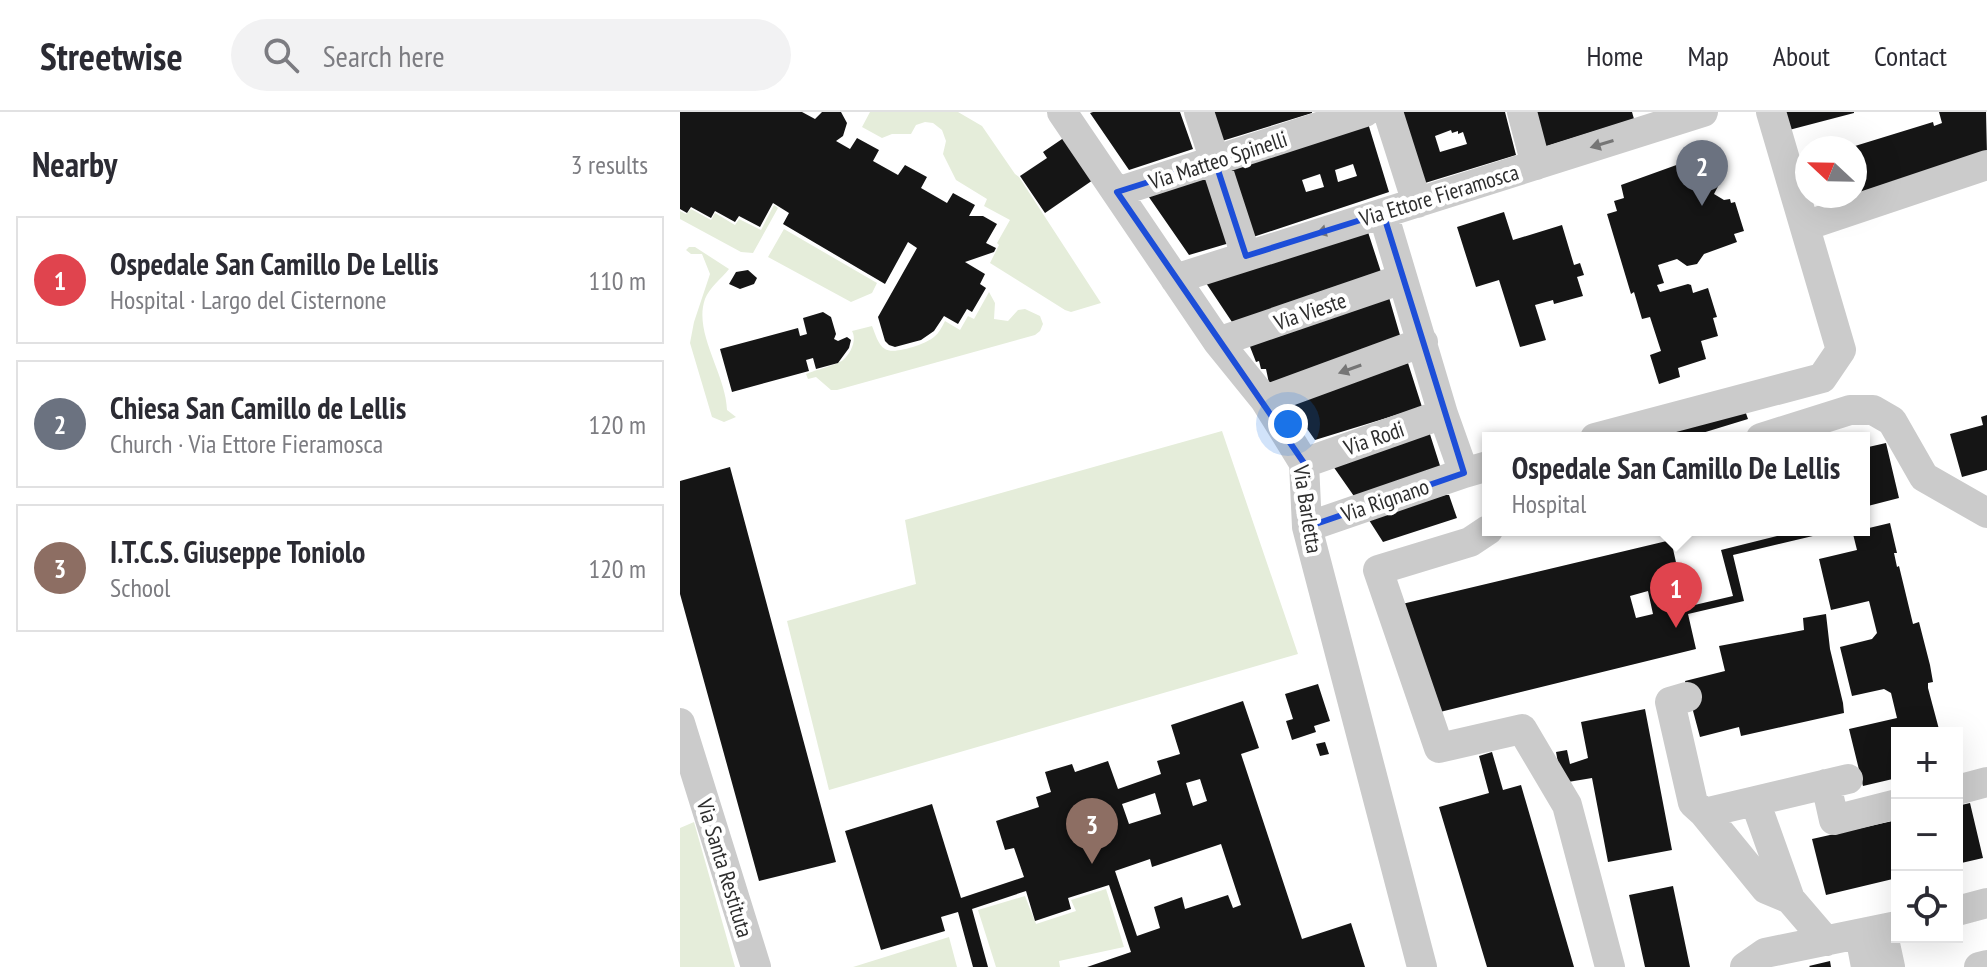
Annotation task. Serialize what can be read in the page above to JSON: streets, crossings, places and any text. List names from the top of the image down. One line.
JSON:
{"streets":{"street":["Via Matteo Spinelli","Via Ettore Fieramosca","Via Vieste","Via Rodi","Via Rignano","Via Barletta","Via Santa Restituta"]},"crossings":[["Via Matteo Spinelli","Via Barletta"],["Via Ettore Fieramosca","Via Barletta"],["Via Vieste","Via Barletta"],["Via Rodi","Via Barletta"],["Via Rignano","Via Barletta"]],"north":"left","page":{"header":"Streetwise","search":"Search here","nav":["Home","Map","About","Contact"],"heading":["Nearby","3 results"],"pins":["2","1","3"],"list":[{"mark":"1","name":"Ospedale San Camillo De Lellis","note":"Hospital · Largo del Cisternone","value":"110 m"},{"mark":"2","name":"Chiesa San Camillo de Lellis","note":"Church · Via Ettore Fieramosca","value":"120 m"},{"mark":"3","name":"I.T.C.S. Giuseppe Toniolo","note":"School","value":"120 m"}],"popup":["Ospedale San Camillo De Lellis","Hospital"],"map_buttons":["+","−"]}}
